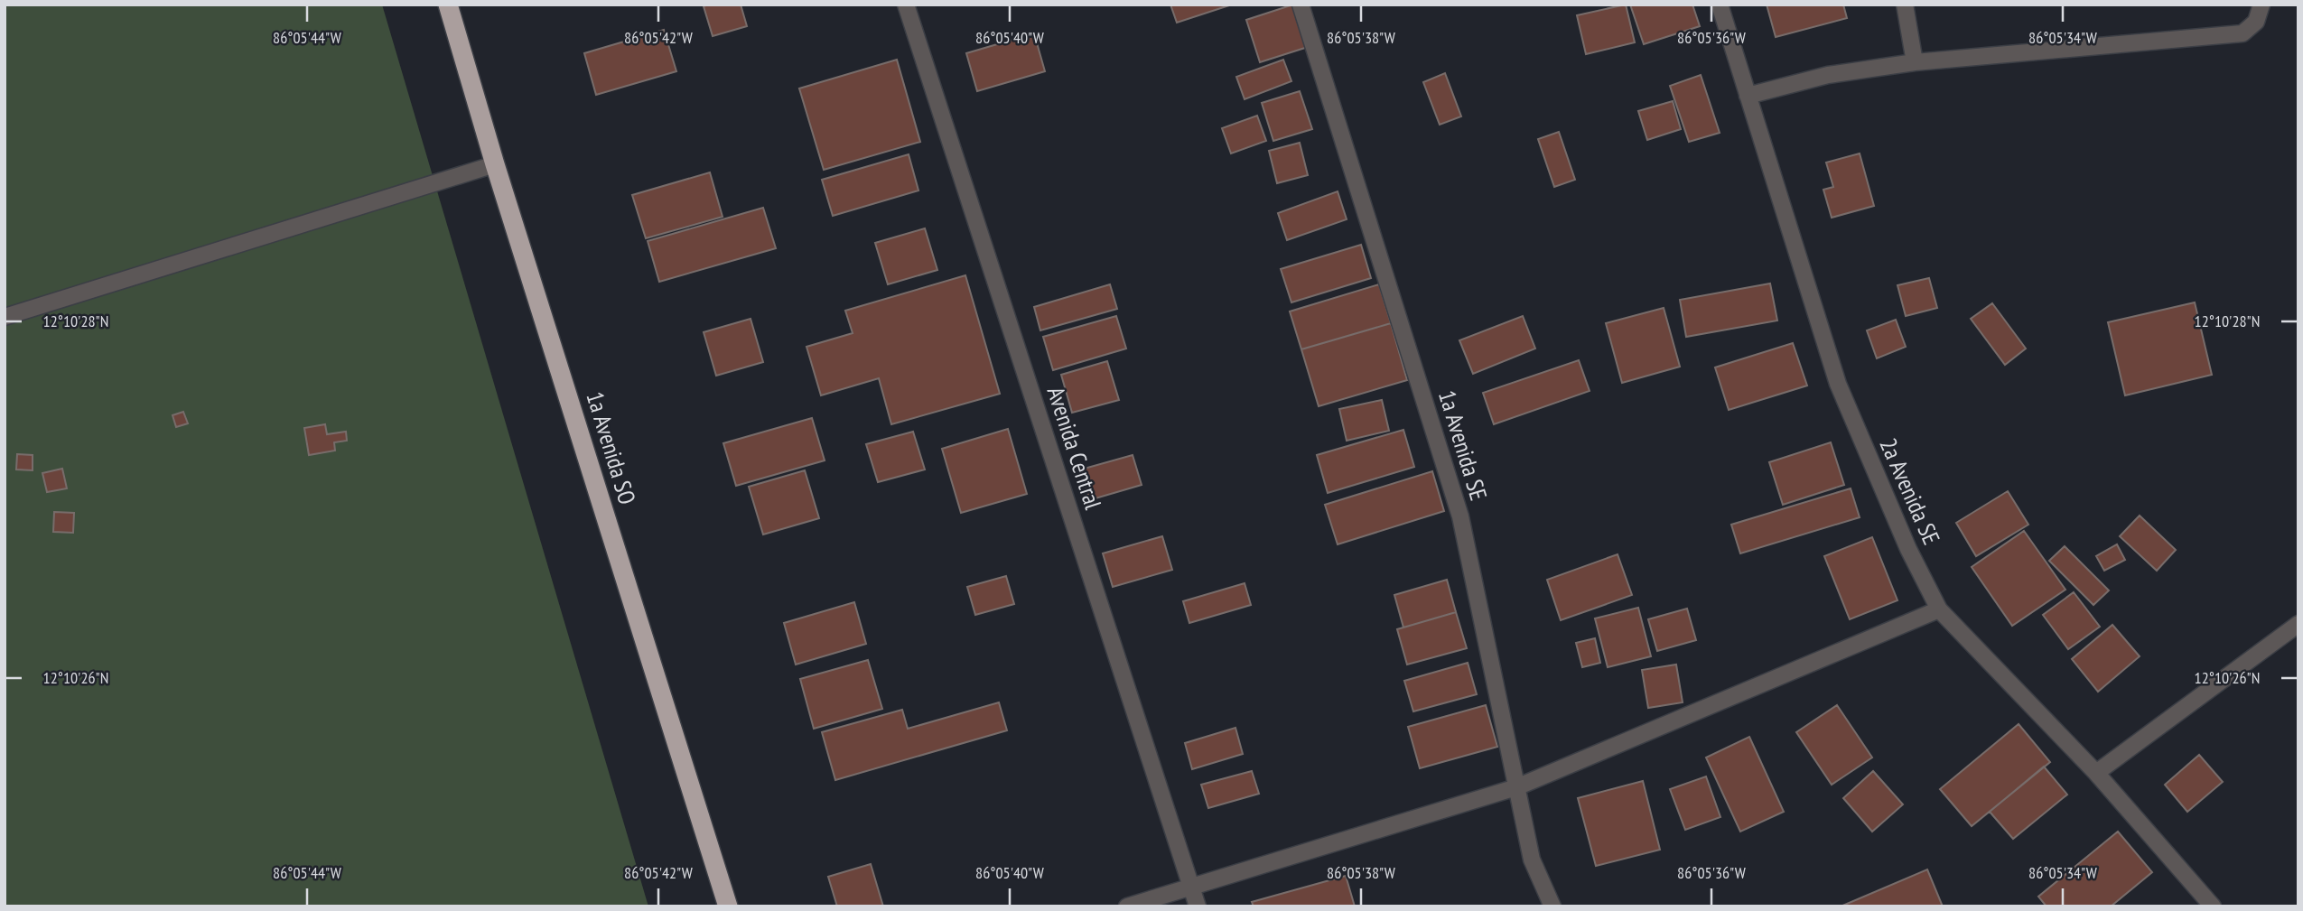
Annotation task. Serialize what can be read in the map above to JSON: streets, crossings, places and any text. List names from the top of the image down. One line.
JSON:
{"streets":{"highway":["1a Avenida SO"],"street":["1a Avenida SE","Avenida Central","2a Avenida SE"]},"coordinates":["86°05'44\"W","86°05'42\"W","86°05'40\"W","86°05'38\"W","86°05'36\"W","86°05'34\"W","12°10'28\"N","12°10'26\"N"]}
